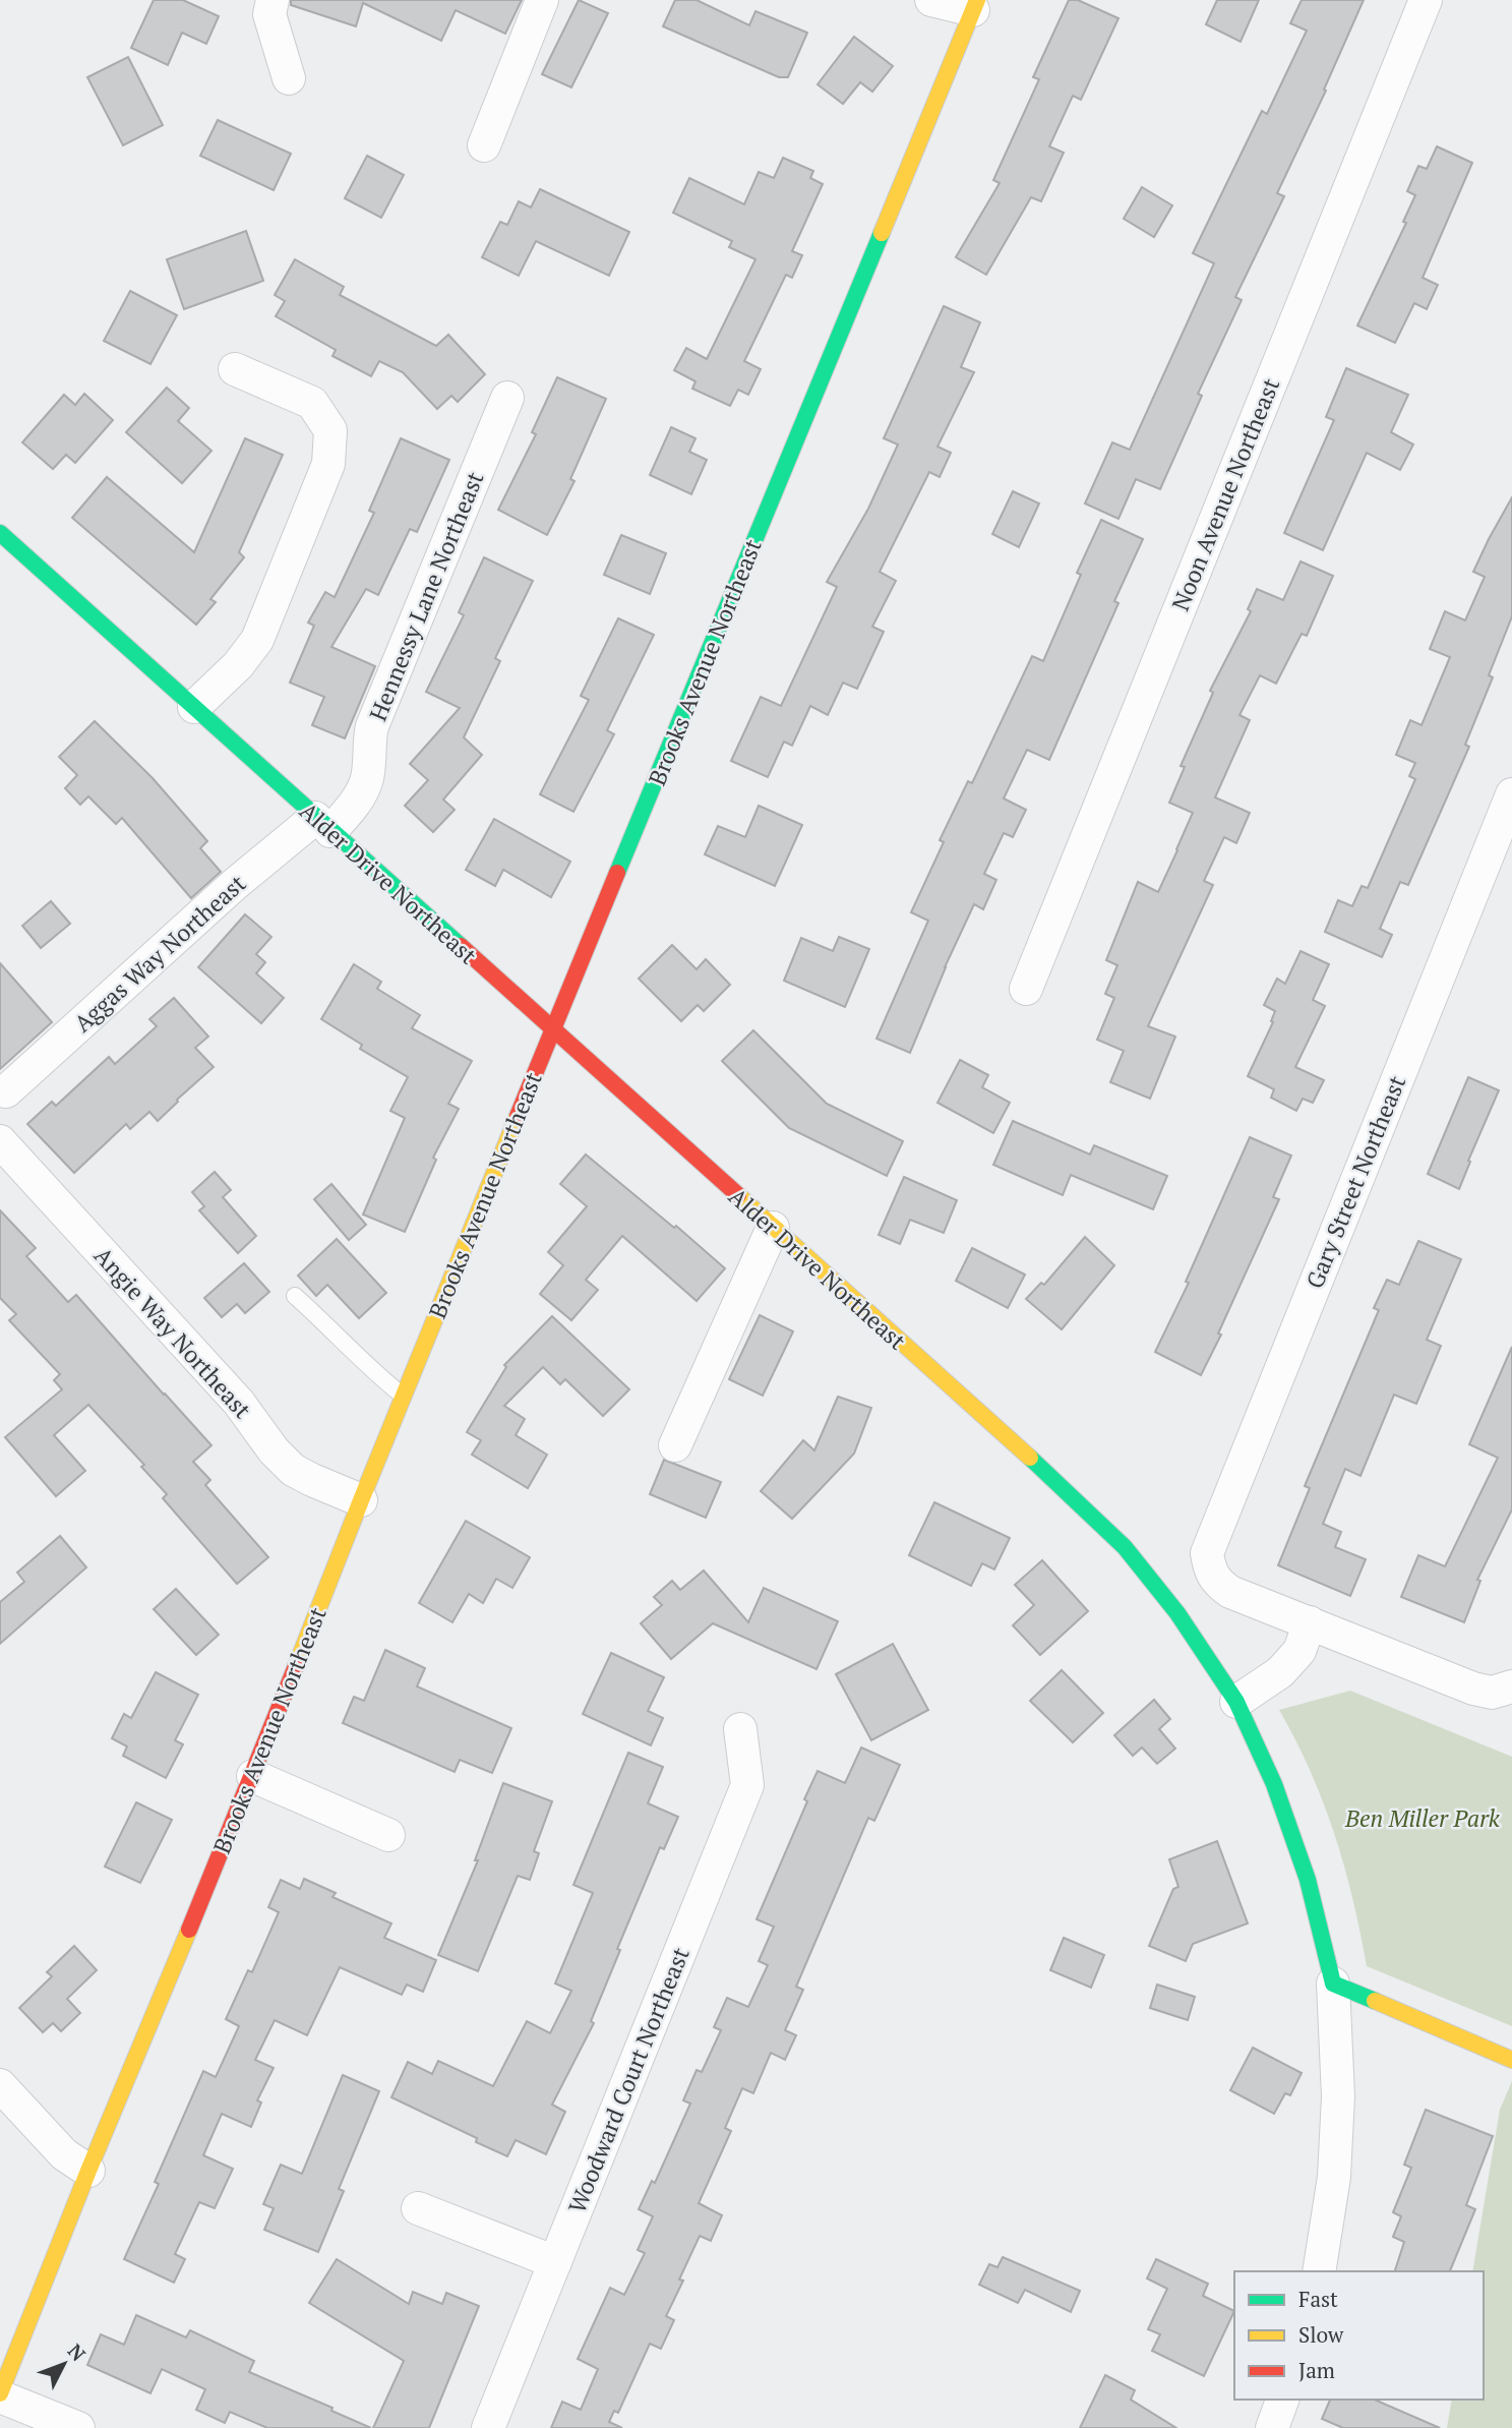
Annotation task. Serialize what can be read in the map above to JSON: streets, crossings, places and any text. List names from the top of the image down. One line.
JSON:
{"streets":{"street":["Noon Avenue Northeast","Hennessy Lane Northeast","Brooks Avenue Northeast","Alder Drive Northeast","Aggas Way Northeast","Gary Street Northeast","Angie Way Northeast","Woodward Court Northeast"]},"crossings":[["Hennessy Lane Northeast","Alder Drive Northeast"],["Hennessy Lane Northeast","Aggas Way Northeast"],["Brooks Avenue Northeast","Alder Drive Northeast"],["Brooks Avenue Northeast","Angie Way Northeast"],["Alder Drive Northeast","Aggas Way Northeast"]],"parks":["Ben Miller Park"],"legend":["Fast","Slow","Jam"],"north":"top right"}
